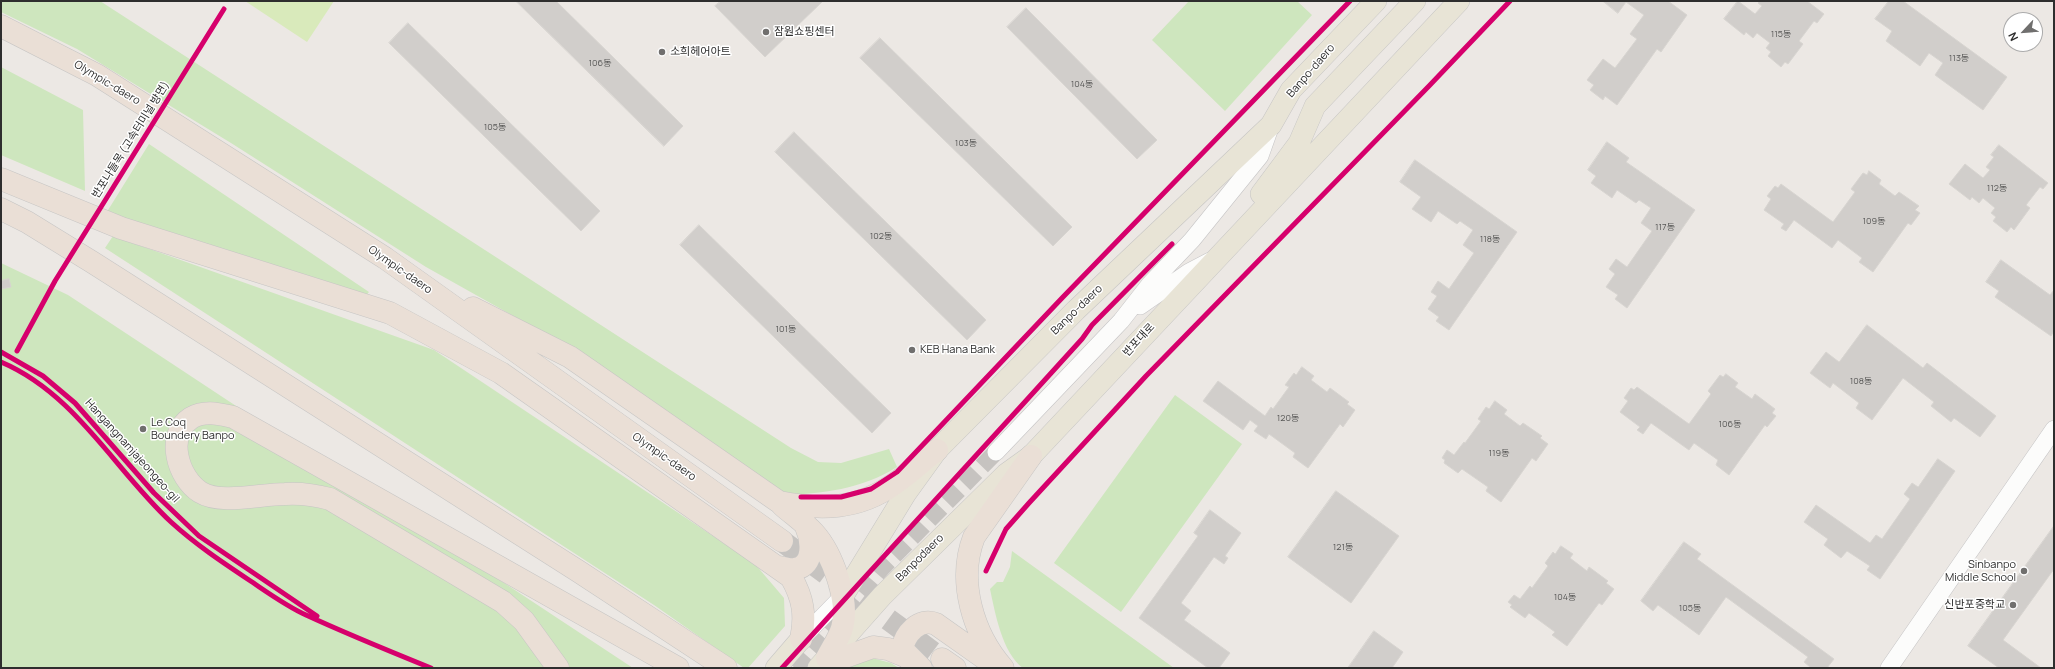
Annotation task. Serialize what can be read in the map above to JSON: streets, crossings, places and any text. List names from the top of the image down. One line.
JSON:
{"streets":{"highway":["Olympic-daero"],"main road":["Banpo-daero","반포대로","Banpodaero"],"cycle path":["반포나들목 (고속터미널 방면)","Hangangnamjajeongeo-gil"]},"crossings":[["반포대로","Banpodaero"]],"places":["잠원쇼핑센터","소희헤어아트","KEB Hana Bank","Le Coq Boundery Banpo","Sinbanpo Middle School","신반포중학교"],"house_numbers":["115동","113동","106동","104동","105동","103동","112동","109동","117동","102동","118동","101동","108동","120동","106동","119동","121동","104동","105동"],"north":"bottom left"}
